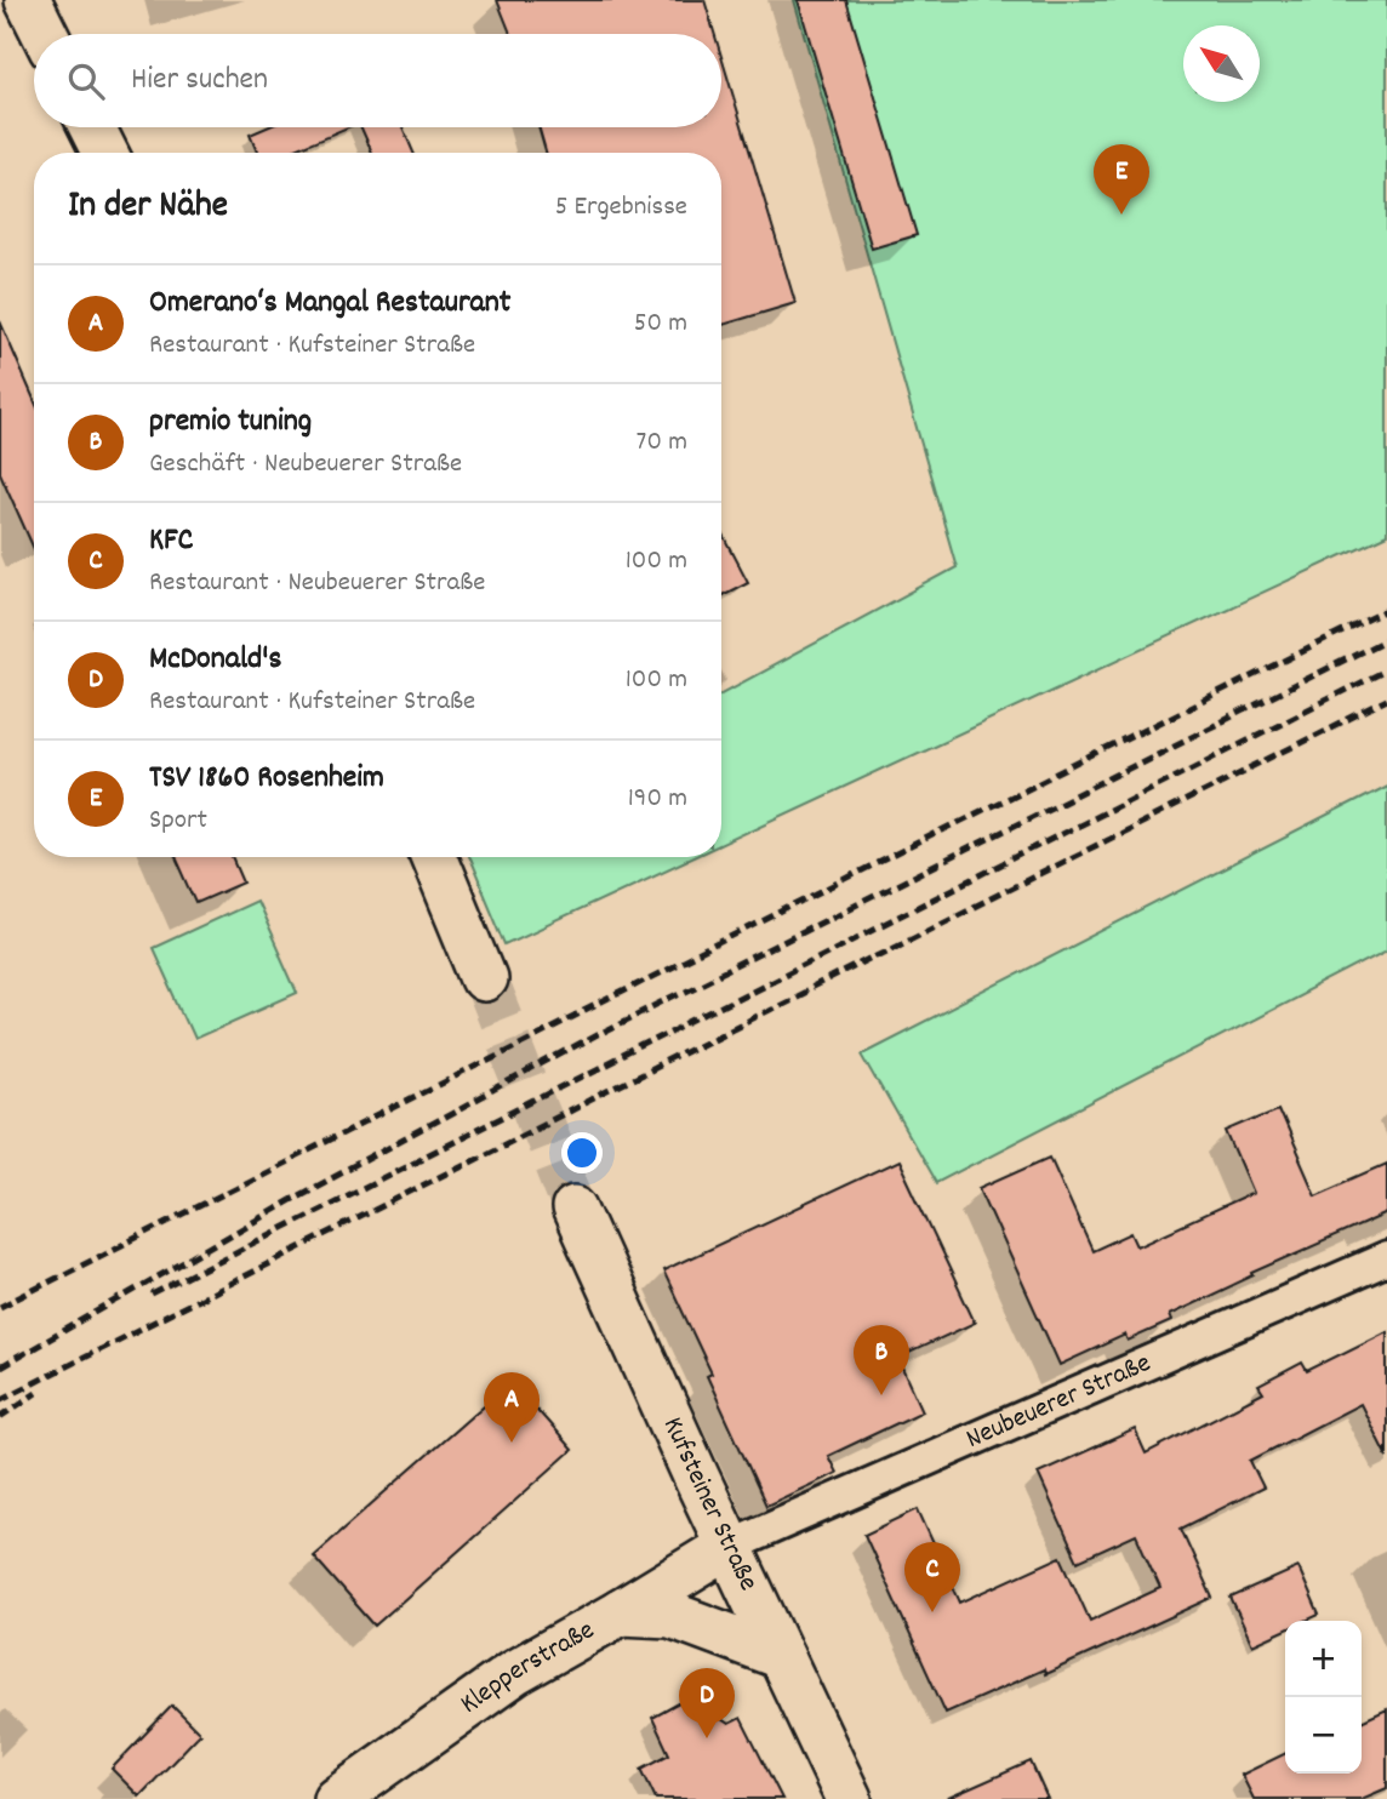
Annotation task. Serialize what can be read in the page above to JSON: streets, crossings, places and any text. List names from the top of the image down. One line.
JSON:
{"streets":{"main road":["Kufsteiner Straße","Klepperstraße"],"street":["Neubeuerer Straße"]},"crossings":[["Neubeuerer Straße","Kufsteiner Straße"],["Neubeuerer Straße","Klepperstraße"],["Kufsteiner Straße","Klepperstraße"]],"north":"top left","page":{"search":"Hier suchen","pins":["E","B","A","C","D"],"heading":["In der Nähe","5 Ergebnisse"],"list":[{"mark":"A","name":"Omerano‘s Mangal Restaurant","note":"Restaurant · Kufsteiner Straße","value":"50 m"},{"mark":"B","name":"premio tuning","note":"Geschäft · Neubeuerer Straße","value":"70 m"},{"mark":"C","name":"KFC","note":"Restaurant · Neubeuerer Straße","value":"100 m"},{"mark":"D","name":"McDonald's","note":"Restaurant · Kufsteiner Straße","value":"100 m"},{"mark":"E","name":"TSV 1860 Rosenheim","note":"Sport","value":"190 m"}],"map_buttons":["+","−"]}}
